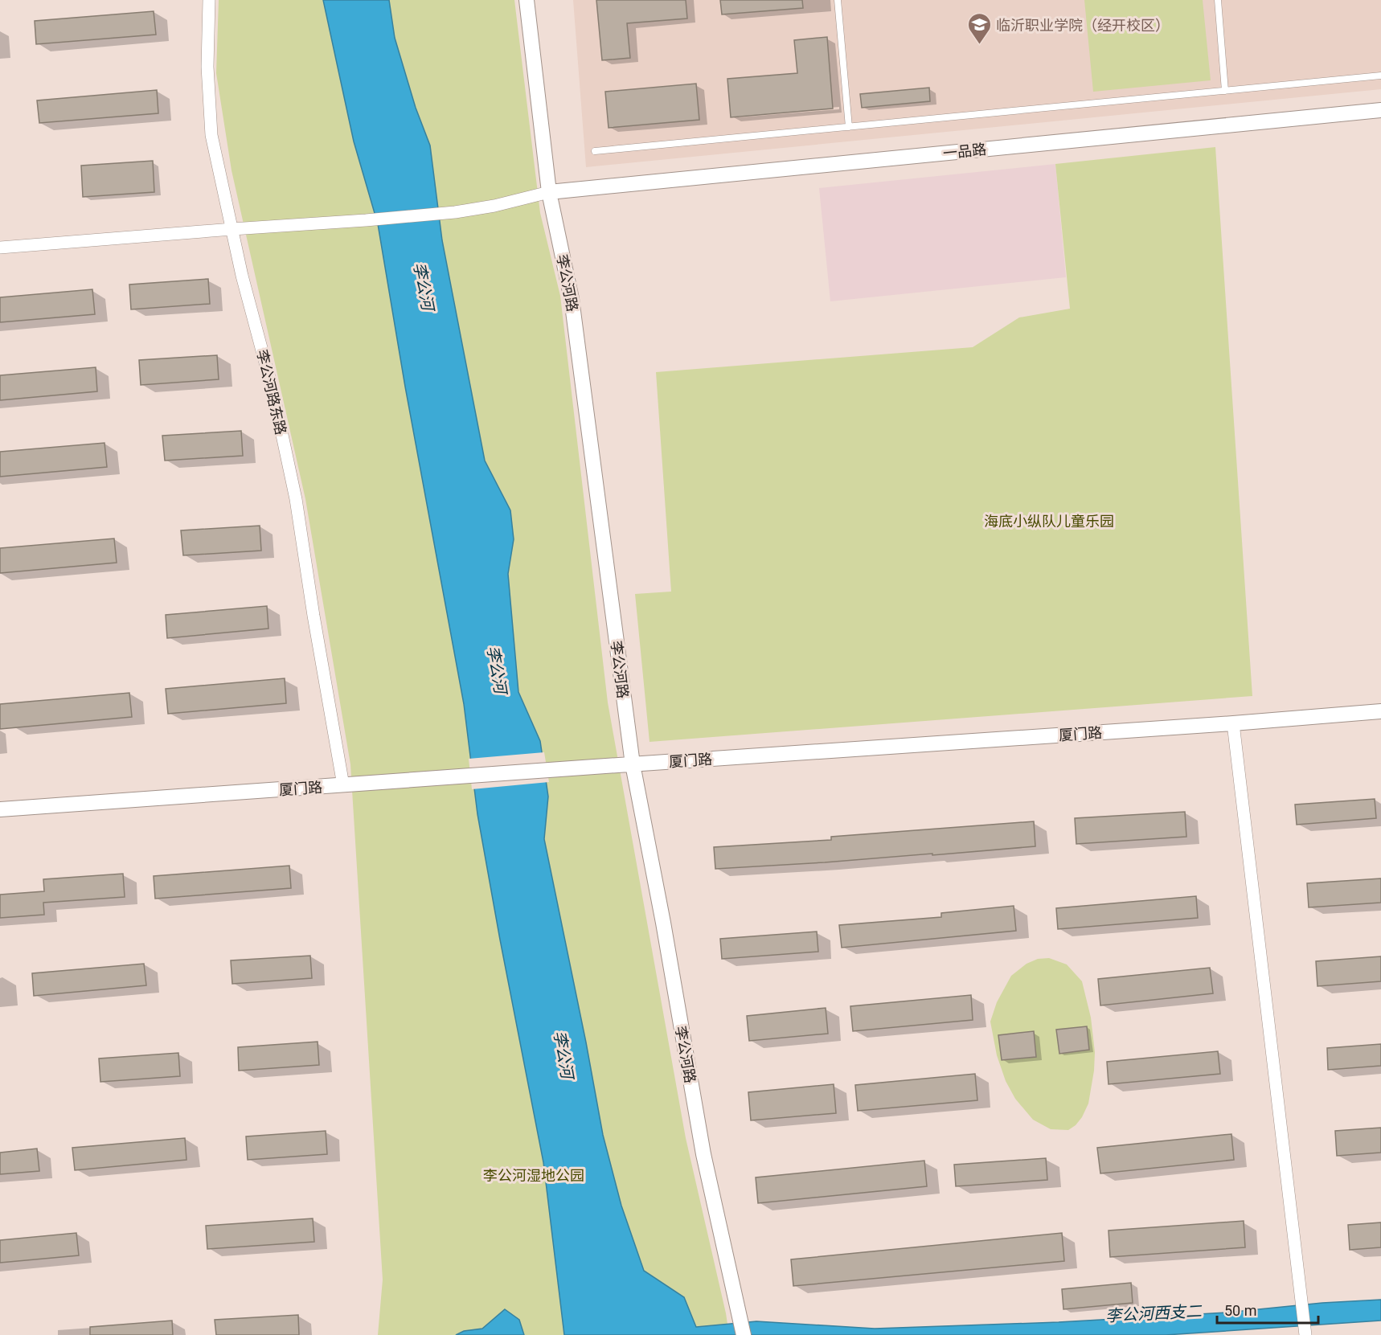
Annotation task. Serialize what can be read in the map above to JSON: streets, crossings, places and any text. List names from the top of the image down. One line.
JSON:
{"streets":{"street":["一品路","李公河路","李公河路东路","厦门路"]},"crossings":[["一品路","李公河路"],["李公河路","厦门路"],["李公河路东路","厦门路"]],"water":["李公河","李公河西支二"],"parks":["海底小纵队儿童乐园","李公河湿地公园"],"places":{"school or university":["临沂职业学院（经开校区）"]},"scale_bar":"50 m"}
